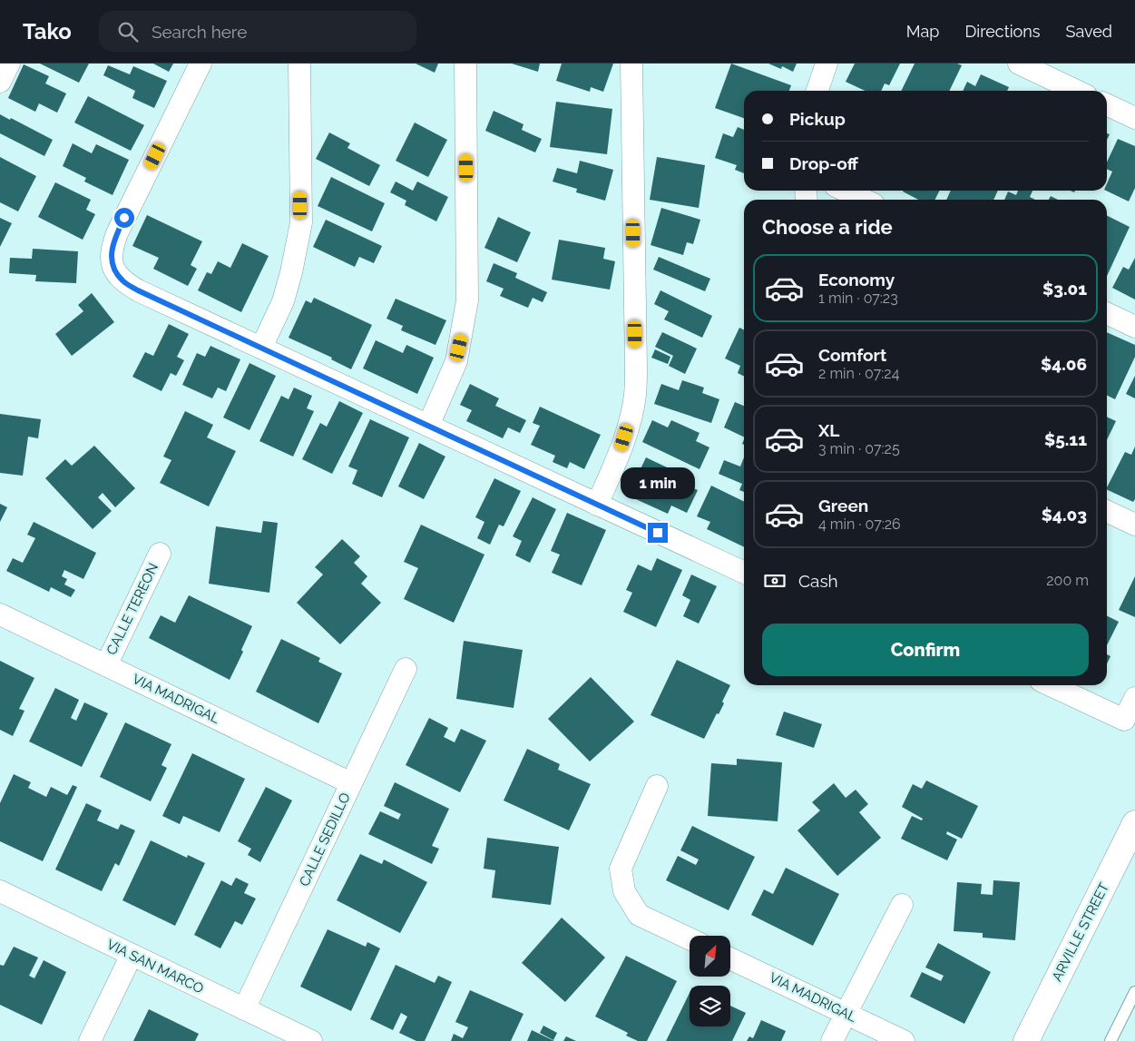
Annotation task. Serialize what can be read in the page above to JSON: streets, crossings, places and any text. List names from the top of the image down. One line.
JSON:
{"streets":{"main road":["ARVILLE STREET"],"street":["CALLE TEREON","VIA MADRIGAL","CALLE SEDILLO","VIA SAN MARCO"]},"crossings":[["CALLE TEREON","VIA MADRIGAL"],["VIA MADRIGAL","CALLE SEDILLO"],["CALLE SEDILLO","VIA SAN MARCO"]],"north":"top right","page":{"header":"Tako","search":"Search here","nav":["Map","Directions","Saved"],"banner":["Pickup","Drop-off"],"heading":"Choose a ride","list":[{"name":"Economy","note":"1 min · 07:23","value":"$3.01"},{"name":"Comfort","note":"2 min · 07:24","value":"$4.06"},{"name":"XL","note":"3 min · 07:25","value":"$5.11"},{"name":"Green","note":"4 min · 07:26","value":"$4.03"}],"bubble":"1 min","pay":["Cash","200 m"],"buttons":"Confirm"}}
